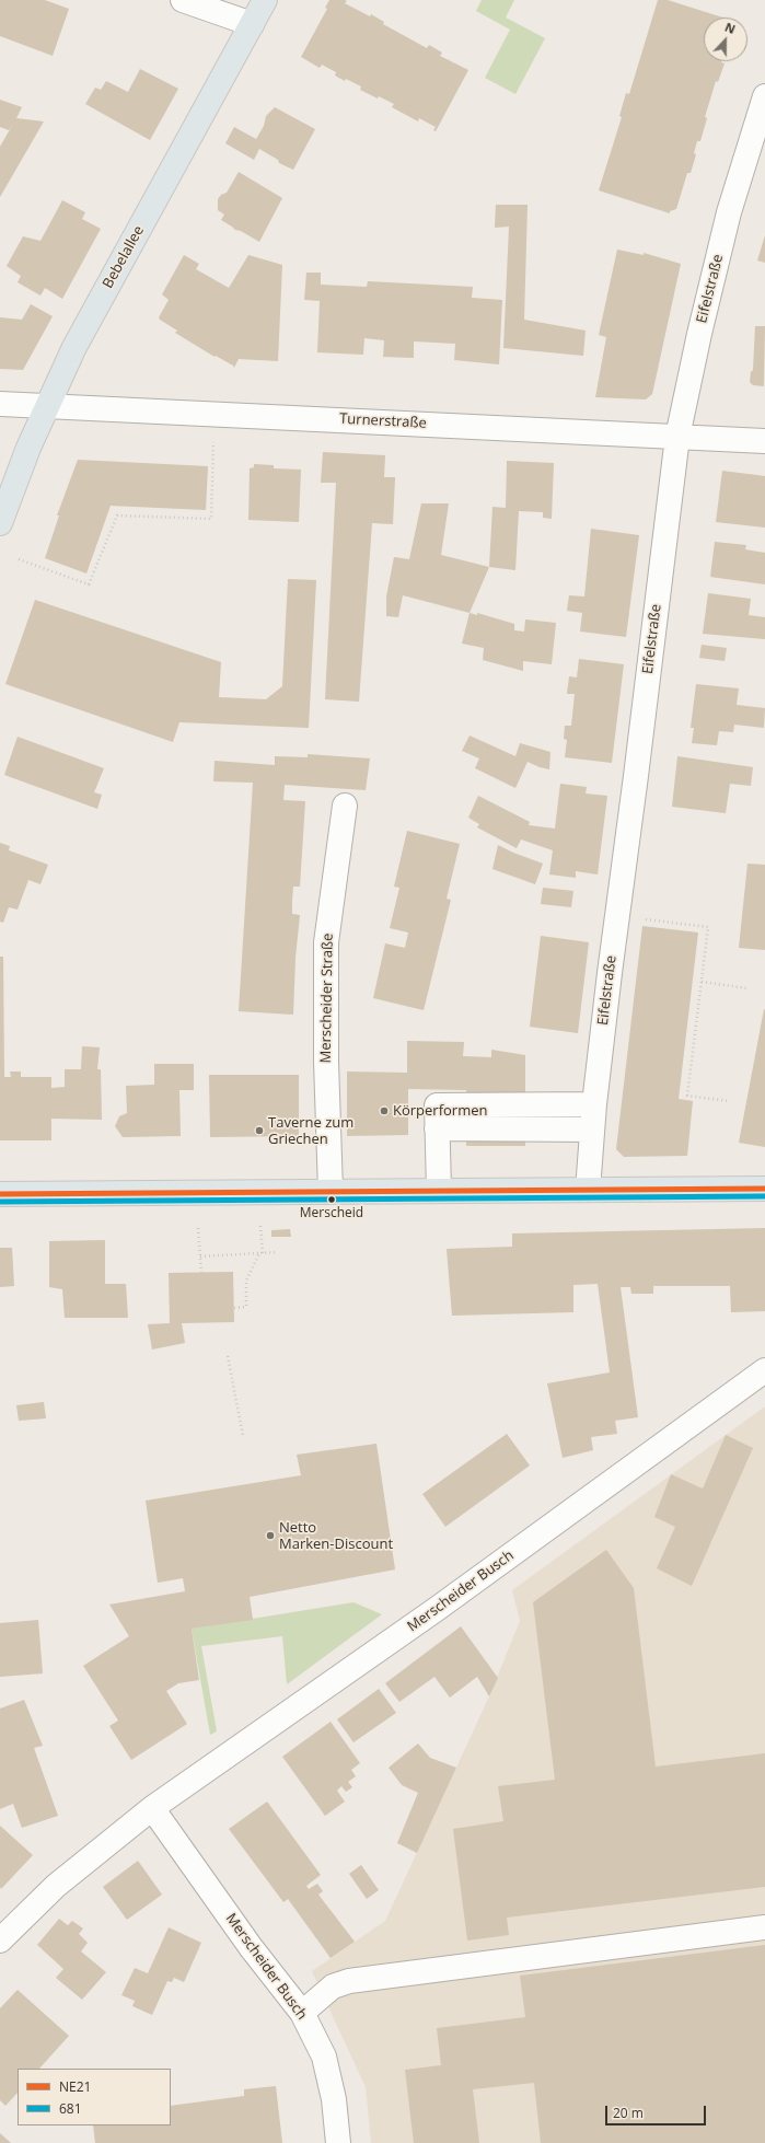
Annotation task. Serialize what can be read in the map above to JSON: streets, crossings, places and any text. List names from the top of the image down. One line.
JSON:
{"streets":{"main road":["Bebelallee"],"street":["Eifelstraße","Turnerstraße","Merscheider Straße","Merscheider Busch"]},"crossings":[["Bebelallee","Turnerstraße"],["Eifelstraße","Turnerstraße"]],"places":["Körperformen","Taverne zum Griechen","Merscheid","Netto Marken-Discount"],"lines":["transit line NE21","transit line 681"],"legend":["NE21","681"],"scale_bar":"20 m","north":"top"}
